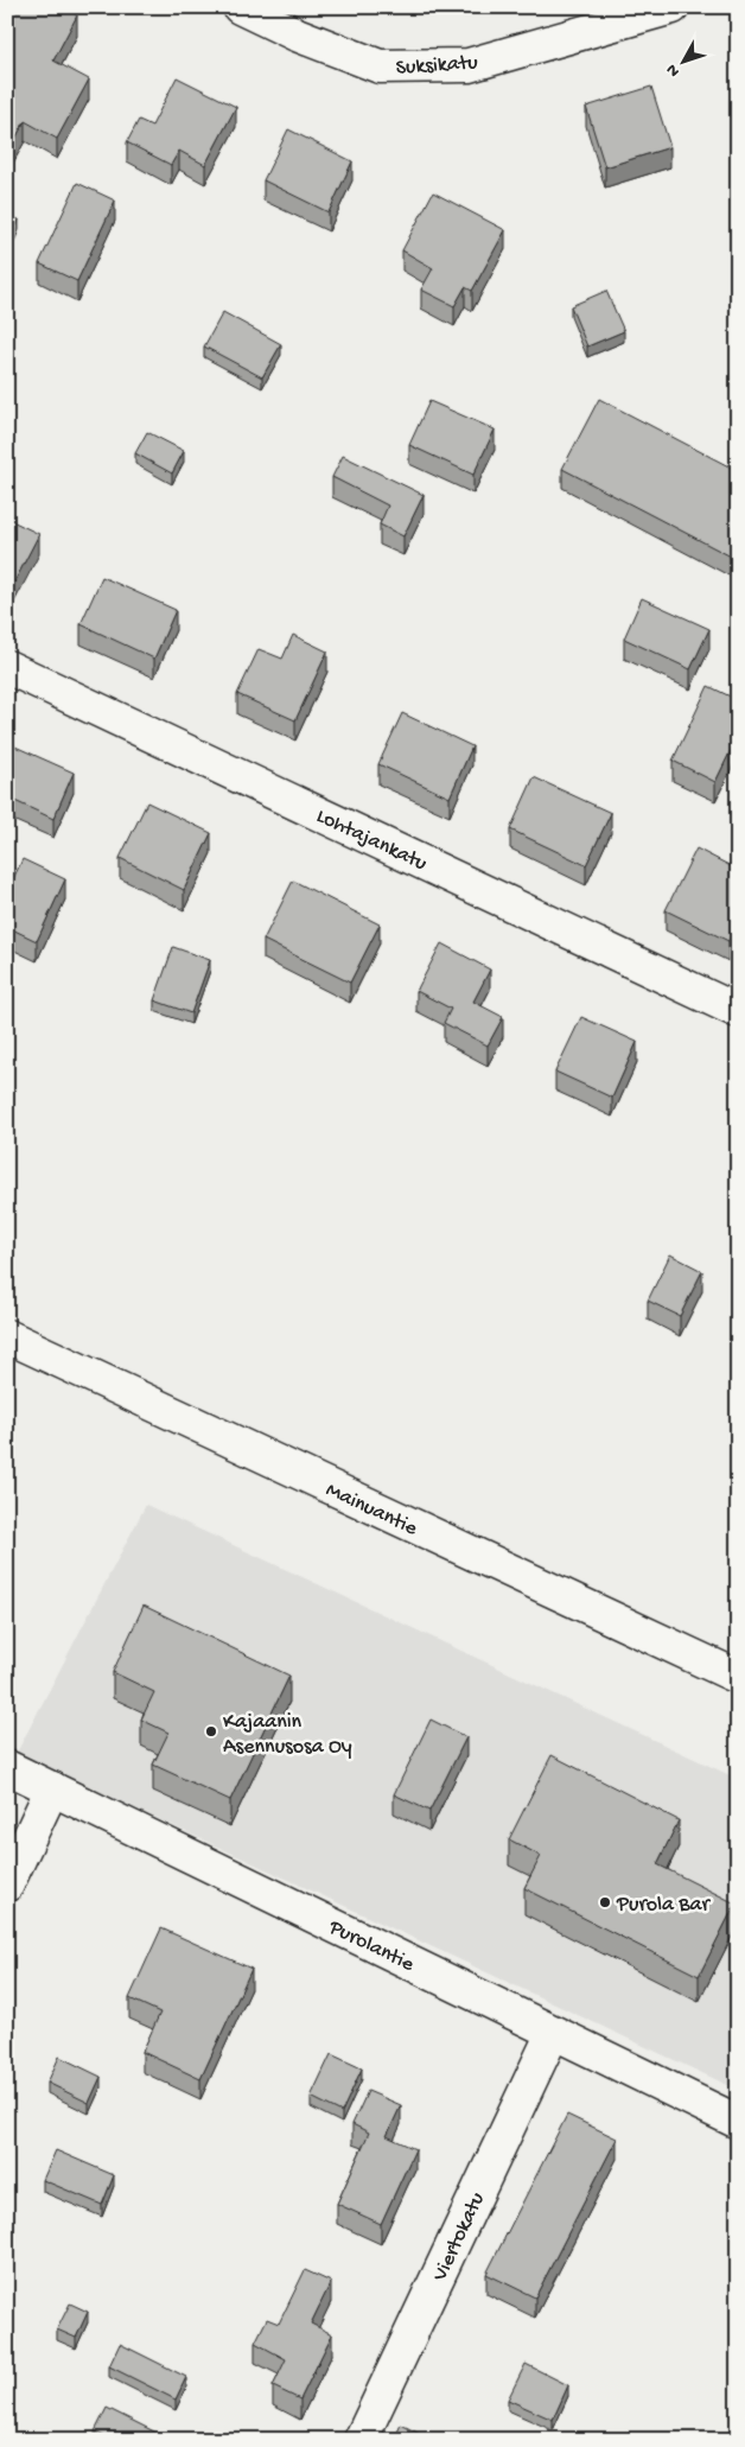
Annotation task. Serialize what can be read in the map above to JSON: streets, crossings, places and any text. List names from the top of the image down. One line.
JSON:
{"streets":{"street":["Suksikatu","Lohtajankatu","Mainuantie","Purolantie","Viertokatu"]},"crossings":[["Purolantie","Viertokatu"]],"places":["Kajaanin Asennusosa Oy","Purola Bar"],"north":"bottom left"}
